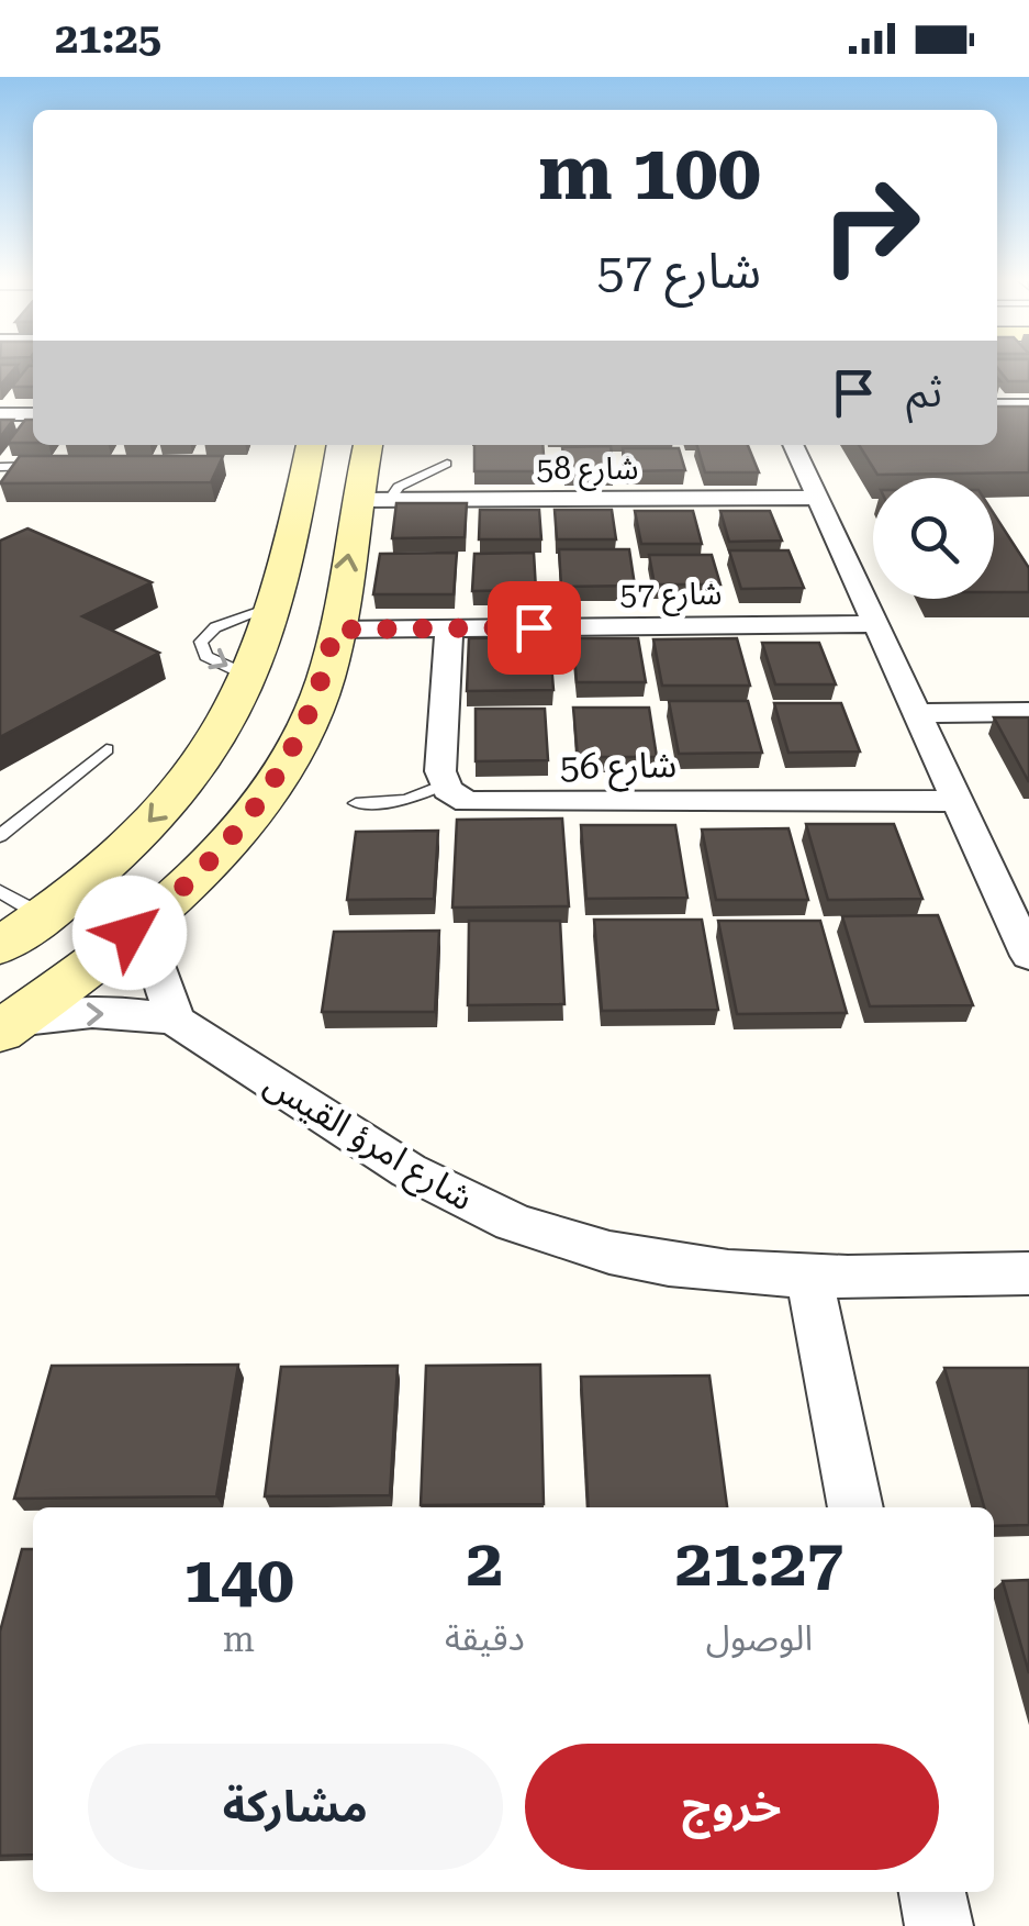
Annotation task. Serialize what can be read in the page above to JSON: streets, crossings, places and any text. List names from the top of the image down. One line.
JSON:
{"streets":{"street":["شارع 58","شارع 57","شارع 56","شارع امرؤ القيس"]},"page":{"status":"21:25","turn":["100 m","شارع 57"],"then":"ثم","eta":["21:27","الوصول","2","دقيقة","140","m"],"buttons":["خروج","مشاركة"]}}
